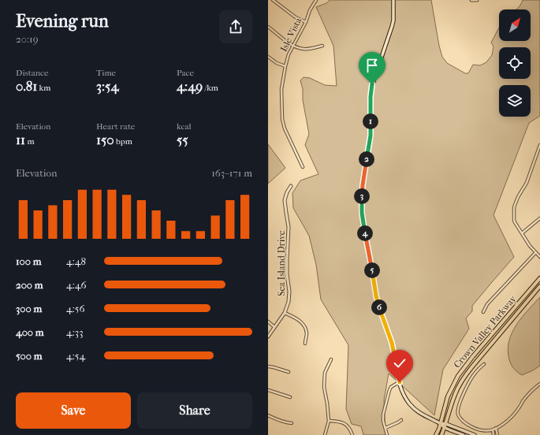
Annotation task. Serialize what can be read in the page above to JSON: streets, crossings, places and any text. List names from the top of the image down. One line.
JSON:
{"streets":{"main road":["Crown Valley Parkway"],"street":["Isle Vista","Sea Island Drive"]},"north":"top right","page":{"heading":["Evening run","20:19"],"stats":[["Distance","0.81 km"],["Time","3:54"],["Pace","4:49 /km"],["Elevation","11 m"],["Heart rate","150 bpm"],["kcal","55"]],"pins":["1","2","3","4","5","6"],"chart":["Elevation","163–171 m"],"list":[{"name":"100 m","note":"4:48"},{"name":"200 m","note":"4:46"},{"name":"300 m","note":"4:56"},{"name":"400 m","note":"4:33"},{"name":"500 m","note":"4:54"}],"buttons":["Save","Share"]}}
